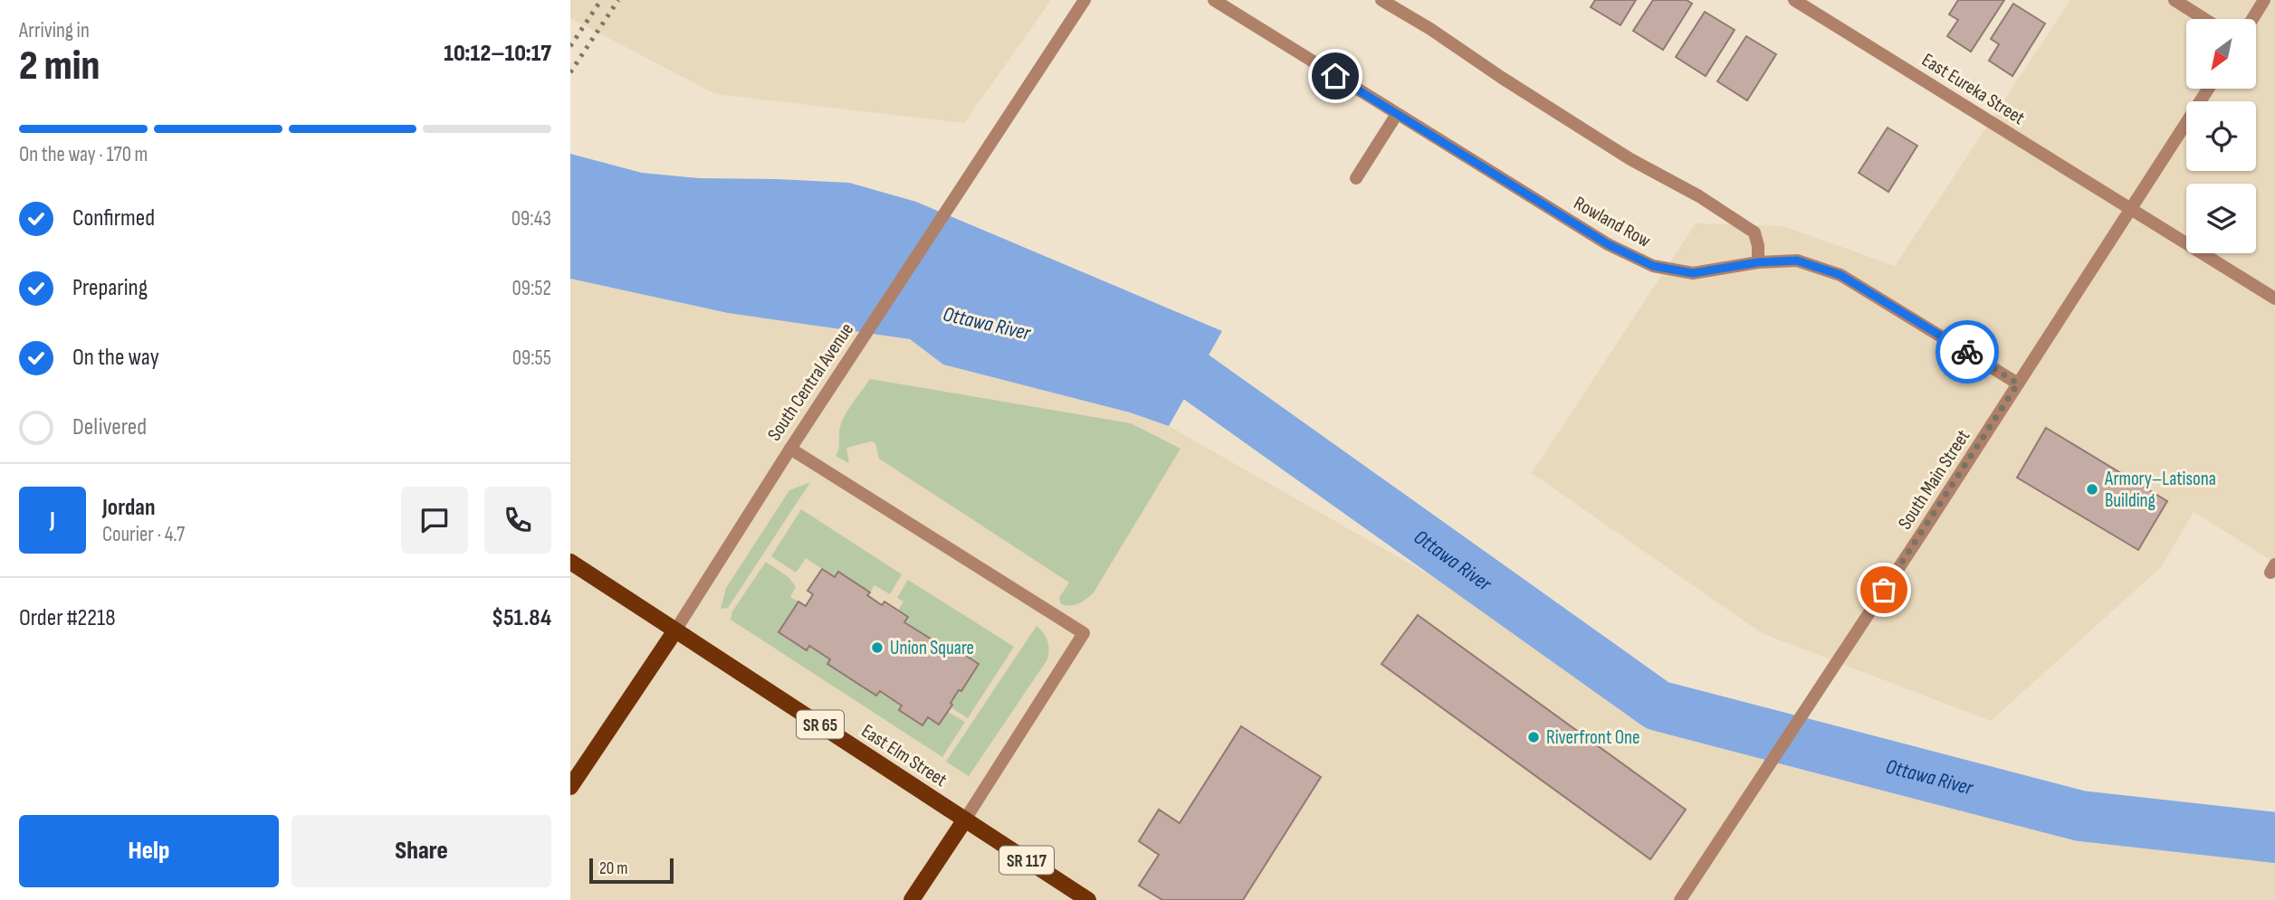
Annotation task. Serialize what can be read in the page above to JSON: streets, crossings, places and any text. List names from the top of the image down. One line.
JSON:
{"streets":{"main road":["South Central Avenue","SR 65","East Elm Street","SR 117"],"street":["East Eureka Street","Rowland Row","South Main Street"]},"crossings":[["East Eureka Street","South Main Street"],["Rowland Row","South Main Street"],["South Central Avenue","East Elm Street"]],"water":["Ottawa River"],"places":["Armory–Latisona Building","Union Square","Riverfront One"],"scale_bar":"20 m","north":"bottom left","page":{"heading":["2 min","Arriving in","10:12–10:17"],"panel":["Jordan","Courier · 4.7","Order #2218","$51.84"],"bar":"On the way · 170 m","list":[["Confirmed","09:43"],["Preparing","09:52"],["On the way","09:55"],"Delivered"],"round":"J","buttons":["Help","Share"],"scale":"20 m"}}
